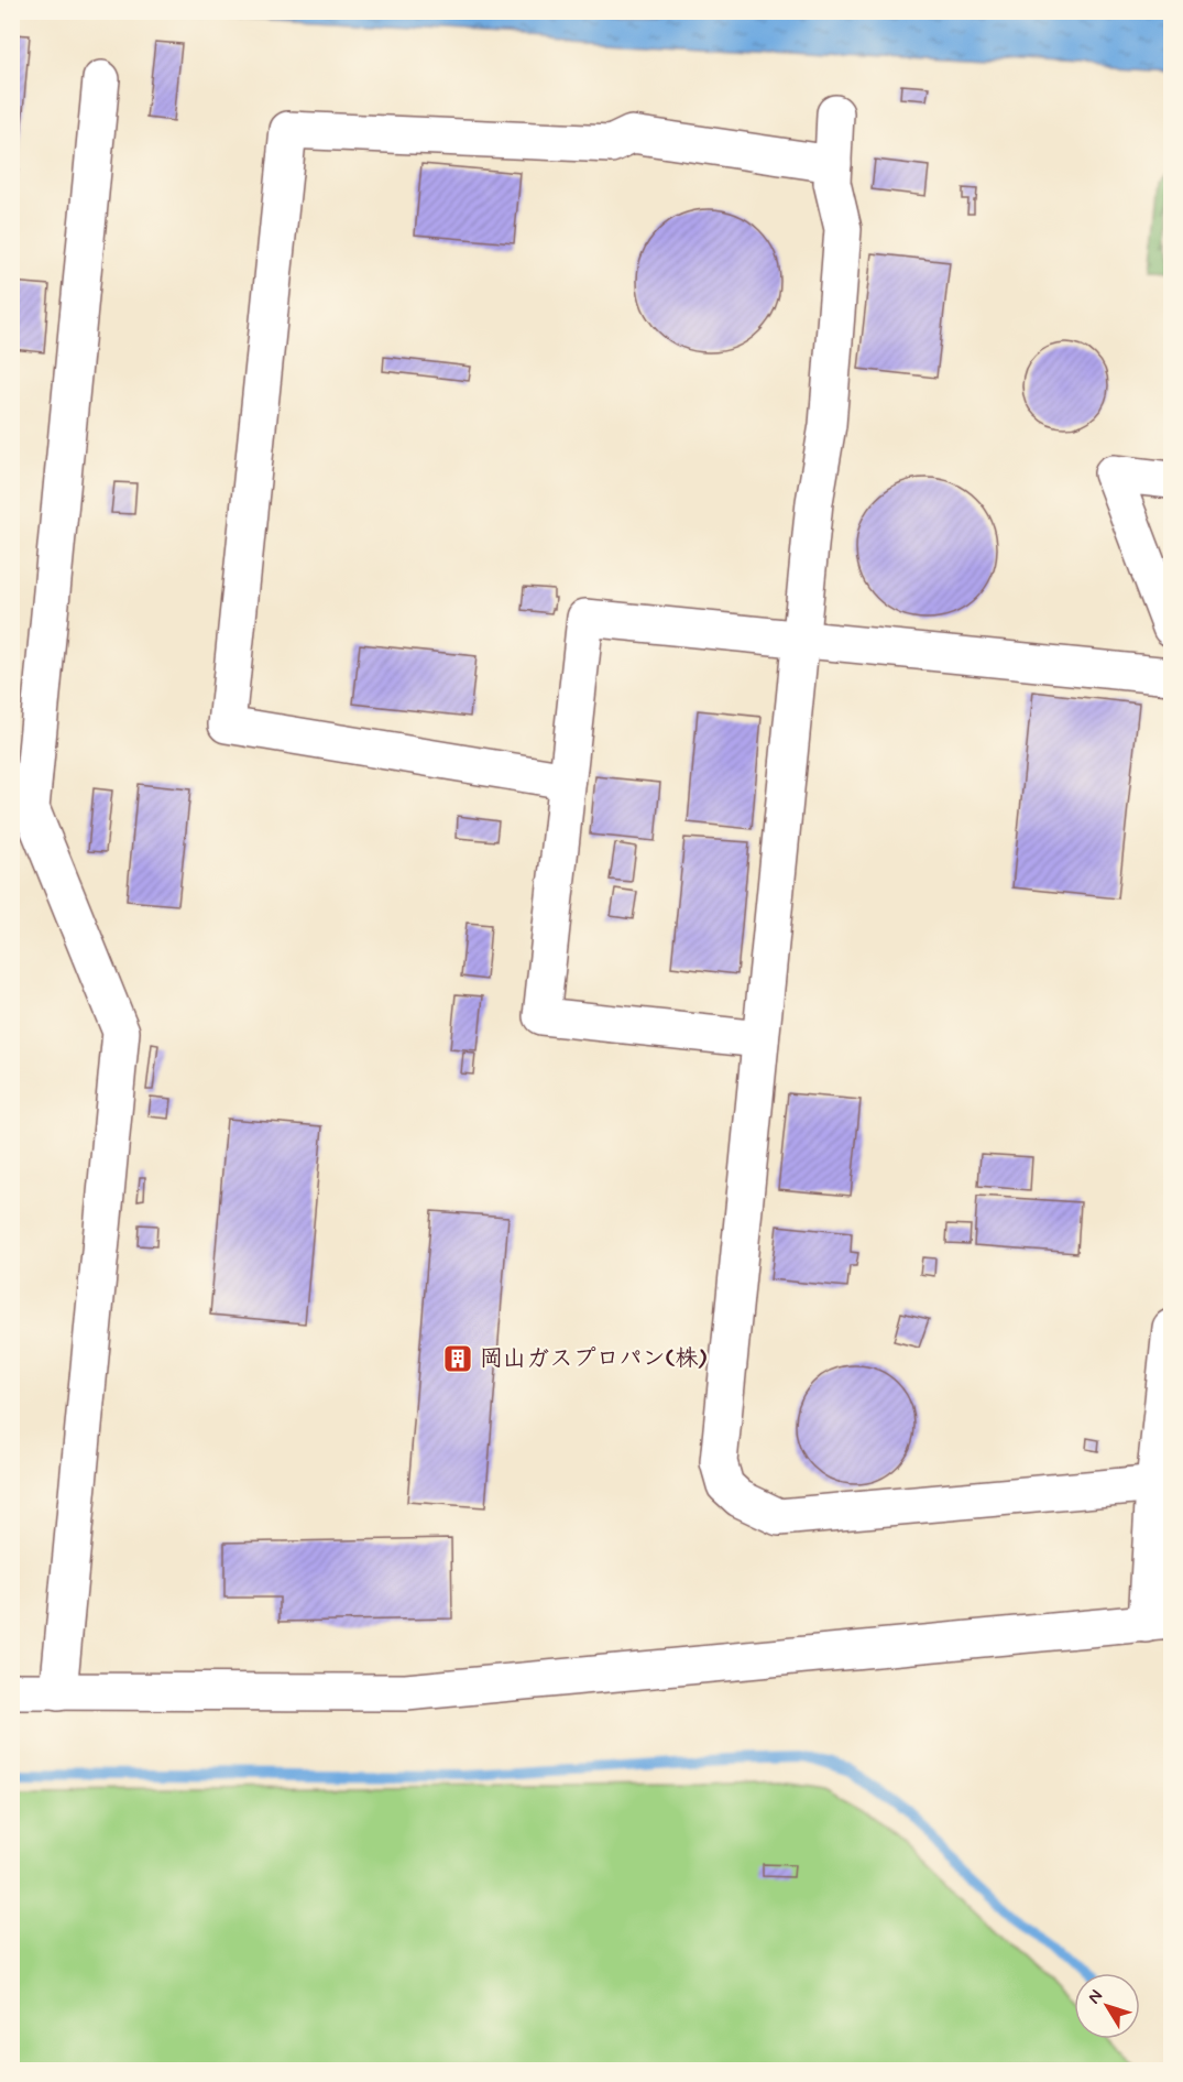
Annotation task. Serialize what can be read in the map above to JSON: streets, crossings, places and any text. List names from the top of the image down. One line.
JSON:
{"places":{"building":["岡山ガスプロパン(株)"]},"north":"top left"}
